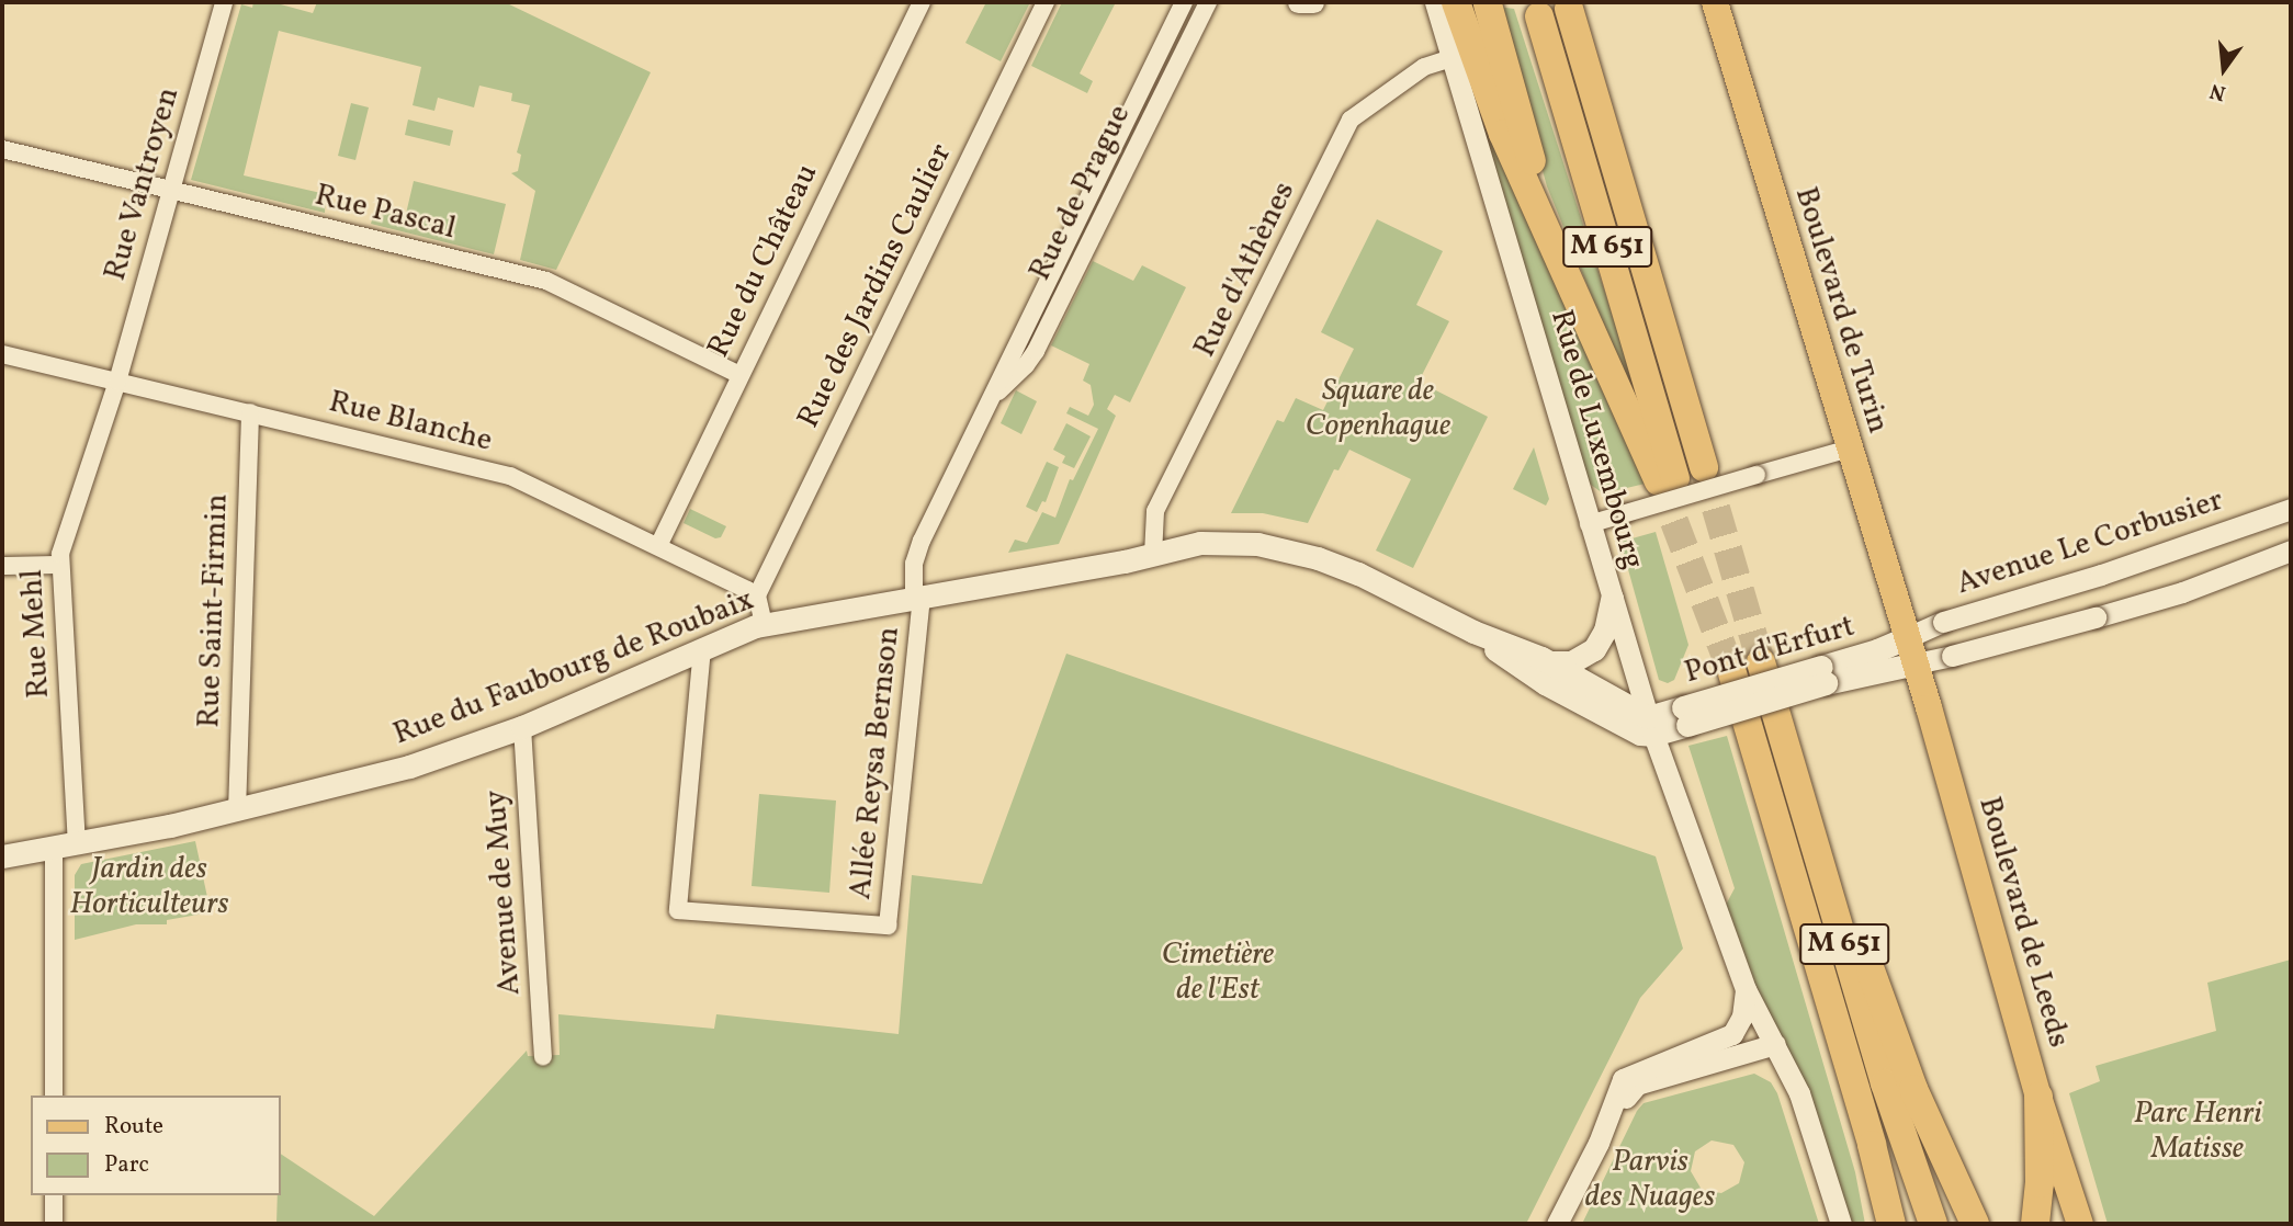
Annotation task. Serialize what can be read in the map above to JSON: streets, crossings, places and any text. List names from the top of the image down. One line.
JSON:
{"streets":{"highway":["M 651"],"main road":["Boulevard de Turin","Pont d'Erfurt","Rue du Faubourg de Roubaix","Boulevard de Leeds"],"street":["Rue Vantroyen","Rue de Prague","Rue Pascal","Rue du Château","Rue d'Athènes","Rue des Jardins Caulier","Rue Blanche","Rue de Luxembourg","Avenue Le Corbusier","Rue Saint-Firmin","Rue Mehl","Allée Reysa Bernson","Avenue de Muy"]},"crossings":[["Rue Vantroyen","Rue Pascal"],["Rue Vantroyen","Rue Blanche"],["Rue Vantroyen","Rue Mehl"],["Rue de Prague","Rue du Faubourg de Roubaix"],["Rue de Prague","Allée Reysa Bernson"],["Rue Pascal","Rue du Château"],["Rue du Château","Rue Blanche"],["Rue d'Athènes","Rue de Luxembourg"],["Rue d'Athènes","Rue du Faubourg de Roubaix"],["Rue des Jardins Caulier","Rue Blanche"],["Boulevard de Turin","Avenue Le Corbusier"],["Boulevard de Turin","Pont d'Erfurt"],["Boulevard de Turin","Boulevard de Leeds"],["Rue Blanche","Rue Saint-Firmin"],["Rue Blanche","Rue Mehl"],["Rue de Luxembourg","Pont d'Erfurt"],["Rue de Luxembourg","Rue du Faubourg de Roubaix"],["Avenue Le Corbusier","Pont d'Erfurt"],["Avenue Le Corbusier","Boulevard de Leeds"],["Rue Saint-Firmin","Rue du Faubourg de Roubaix"],["Rue Mehl","Rue du Faubourg de Roubaix"],["Pont d'Erfurt","Rue du Faubourg de Roubaix"],["Pont d'Erfurt","Boulevard de Leeds"],["Rue du Faubourg de Roubaix","Allée Reysa Bernson"],["Rue du Faubourg de Roubaix","Avenue de Muy"]],"parks":["Square de Copenhague","Jardin des Horticulteurs","Cimetière de l'Est","Parc Henri Matisse","Parvis des Nuages"],"legend":["Route","Parc"],"north":"bottom"}
